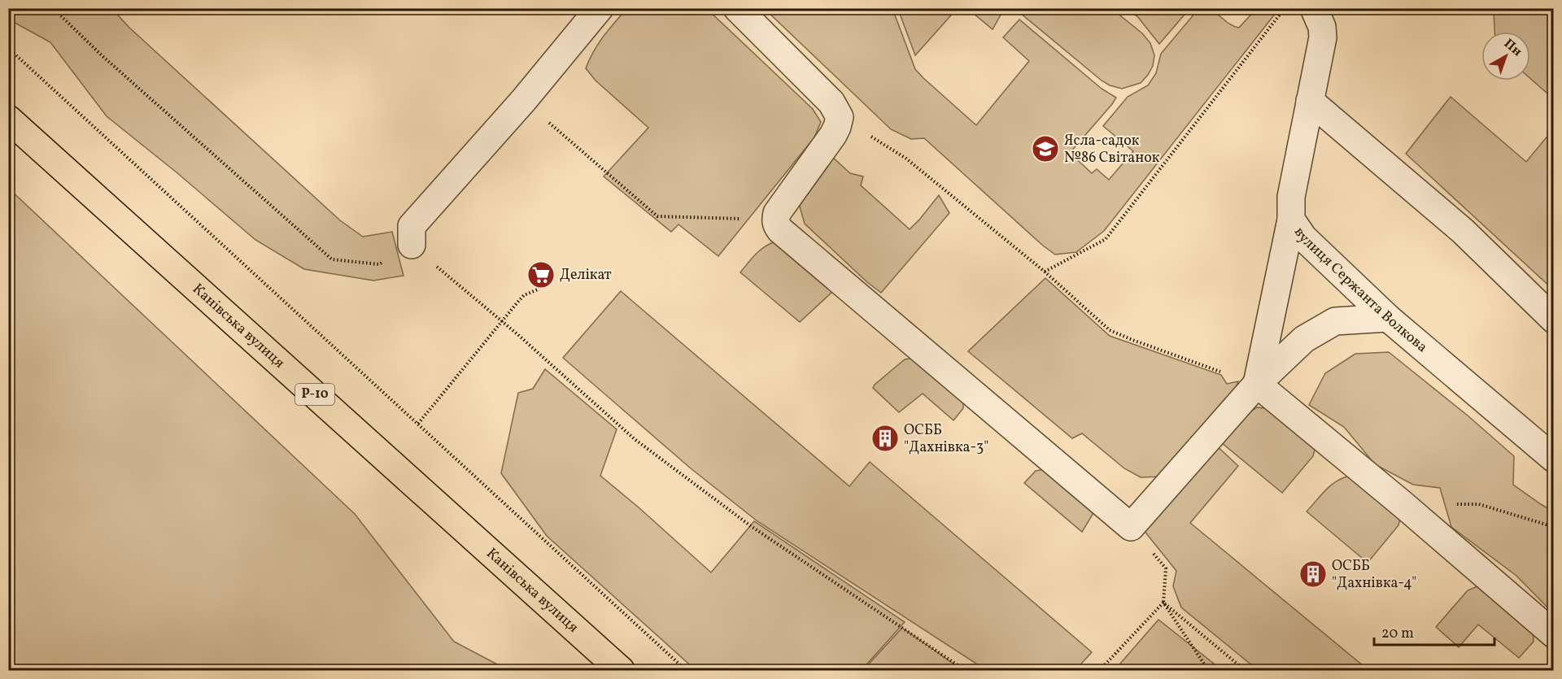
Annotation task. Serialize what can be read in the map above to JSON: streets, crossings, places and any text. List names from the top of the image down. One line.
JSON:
{"streets":{"main road":["Канівська вулиця","Р-10"],"street":["вулиця Сержанта Волкова"]},"places":{"school or university":["Ясла-садок №86 Світанок"],"supermarket":["Делікат"],"building":["ОСББ \"Дахнівка-3\"","ОСББ \"Дахнівка-4\""]},"scale_bar":"20 m","north":"top right"}
